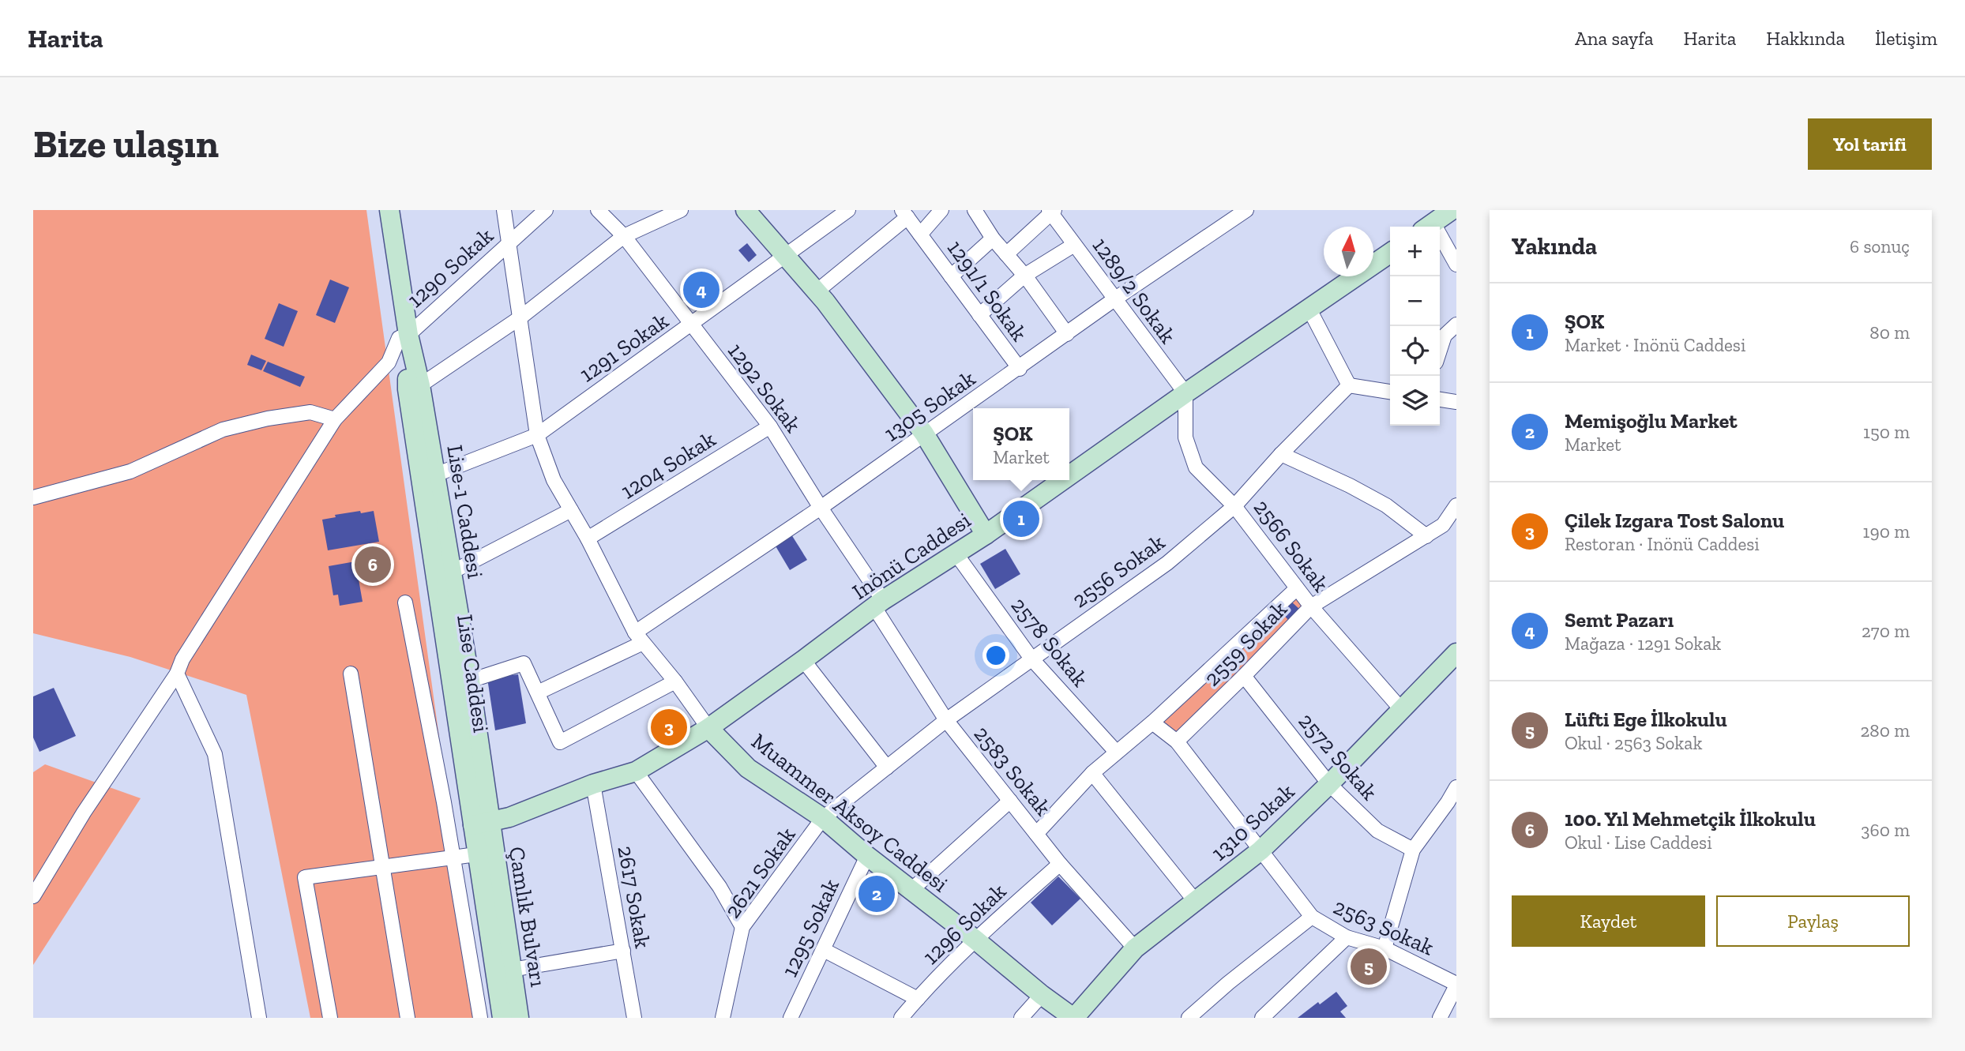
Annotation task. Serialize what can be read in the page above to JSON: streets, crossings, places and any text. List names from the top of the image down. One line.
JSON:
{"streets":{"street":["1290 Sokak","1291/1 Sokak","1289/2 Sokak","1291 Sokak","1292 Sokak","1305 Sokak","1204 Sokak","Lise-1 Caddesi","2566 Sokak","Inönü Caddesi","2556 Sokak","2578 Sokak","2559 Sokak","Lise Caddesi","2572 Sokak","2583 Sokak","Muammer Aksoy Caddesi","1310 Sokak","2621 Sokak","2617 Sokak","Çamlık Bulvarı","1296 Sokak","2563 Sokak","1295 Sokak"]},"crossings":[["1290 Sokak","Lise-1 Caddesi"],["1290 Sokak","Lise Caddesi"],["1290 Sokak","Muammer Aksoy Caddesi"],["1291/1 Sokak","1305 Sokak"],["1289/2 Sokak","1305 Sokak"],["1289/2 Sokak","2566 Sokak"],["1289/2 Sokak","Inönü Caddesi"],["1291 Sokak","1292 Sokak"],["1291 Sokak","Lise-1 Caddesi"],["1291 Sokak","Muammer Aksoy Caddesi"],["1292 Sokak","1305 Sokak"],["1292 Sokak","1204 Sokak"],["1292 Sokak","Inönü Caddesi"],["1292 Sokak","2583 Sokak"],["1305 Sokak","Muammer Aksoy Caddesi"],["1204 Sokak","Muammer Aksoy Caddesi"],["Lise-1 Caddesi","Inönü Caddesi"],["Lise-1 Caddesi","Lise Caddesi"],["Lise-1 Caddesi","Çamlık Bulvarı"],["2566 Sokak","Inönü Caddesi"],["2566 Sokak","2556 Sokak"],["2566 Sokak","2559 Sokak"],["2566 Sokak","1310 Sokak"],["Inönü Caddesi","2578 Sokak"],["Inönü Caddesi","Lise Caddesi"],["Inönü Caddesi","2583 Sokak"],["Inönü Caddesi","Muammer Aksoy Caddesi"],["Inönü Caddesi","2617 Sokak"],["Inönü Caddesi","Çamlık Bulvarı"],["2556 Sokak","2578 Sokak"],["2556 Sokak","2583 Sokak"],["2556 Sokak","Muammer Aksoy Caddesi"],["2556 Sokak","2621 Sokak"],["2578 Sokak","2559 Sokak"],["2559 Sokak","2572 Sokak"],["2559 Sokak","2583 Sokak"],["2559 Sokak","2563 Sokak"],["Lise Caddesi","Çamlık Bulvarı"],["2572 Sokak","1310 Sokak"],["2583 Sokak","1310 Sokak"],["2583 Sokak","1296 Sokak"],["Muammer Aksoy Caddesi","1310 Sokak"],["Muammer Aksoy Caddesi","2621 Sokak"],["Muammer Aksoy Caddesi","1296 Sokak"],["Muammer Aksoy Caddesi","1295 Sokak"],["1310 Sokak","2563 Sokak"]],"north":"top","page":{"header":"Harita","nav":["Ana sayfa","Harita","Hakkında","İletişim"],"buttons":["Yol tarifi",["Kaydet","Paylaş"]],"title":"Bize ulaşın","heading":["Yakında","6 sonuç"],"map_buttons":["+","−"],"pins":["4","1","6","3","2","5"],"list":[{"mark":"1","name":"ŞOK","note":"Market · Inönü Caddesi","value":"80 m"},{"mark":"2","name":"Memişoğlu Market","note":"Market","value":"150 m"},{"mark":"3","name":"Çilek Izgara Tost Salonu","note":"Restoran · Inönü Caddesi","value":"190 m"},{"mark":"4","name":"Semt Pazarı","note":"Mağaza · 1291 Sokak","value":"270 m"},{"mark":"5","name":"Lüfti Ege İlkokulu","note":"Okul · 2563 Sokak","value":"280 m"},{"mark":"6","name":"100. Yıl Mehmetçik İlkokulu","note":"Okul · Lise Caddesi","value":"360 m"}],"popup":["ŞOK","Market"]}}
